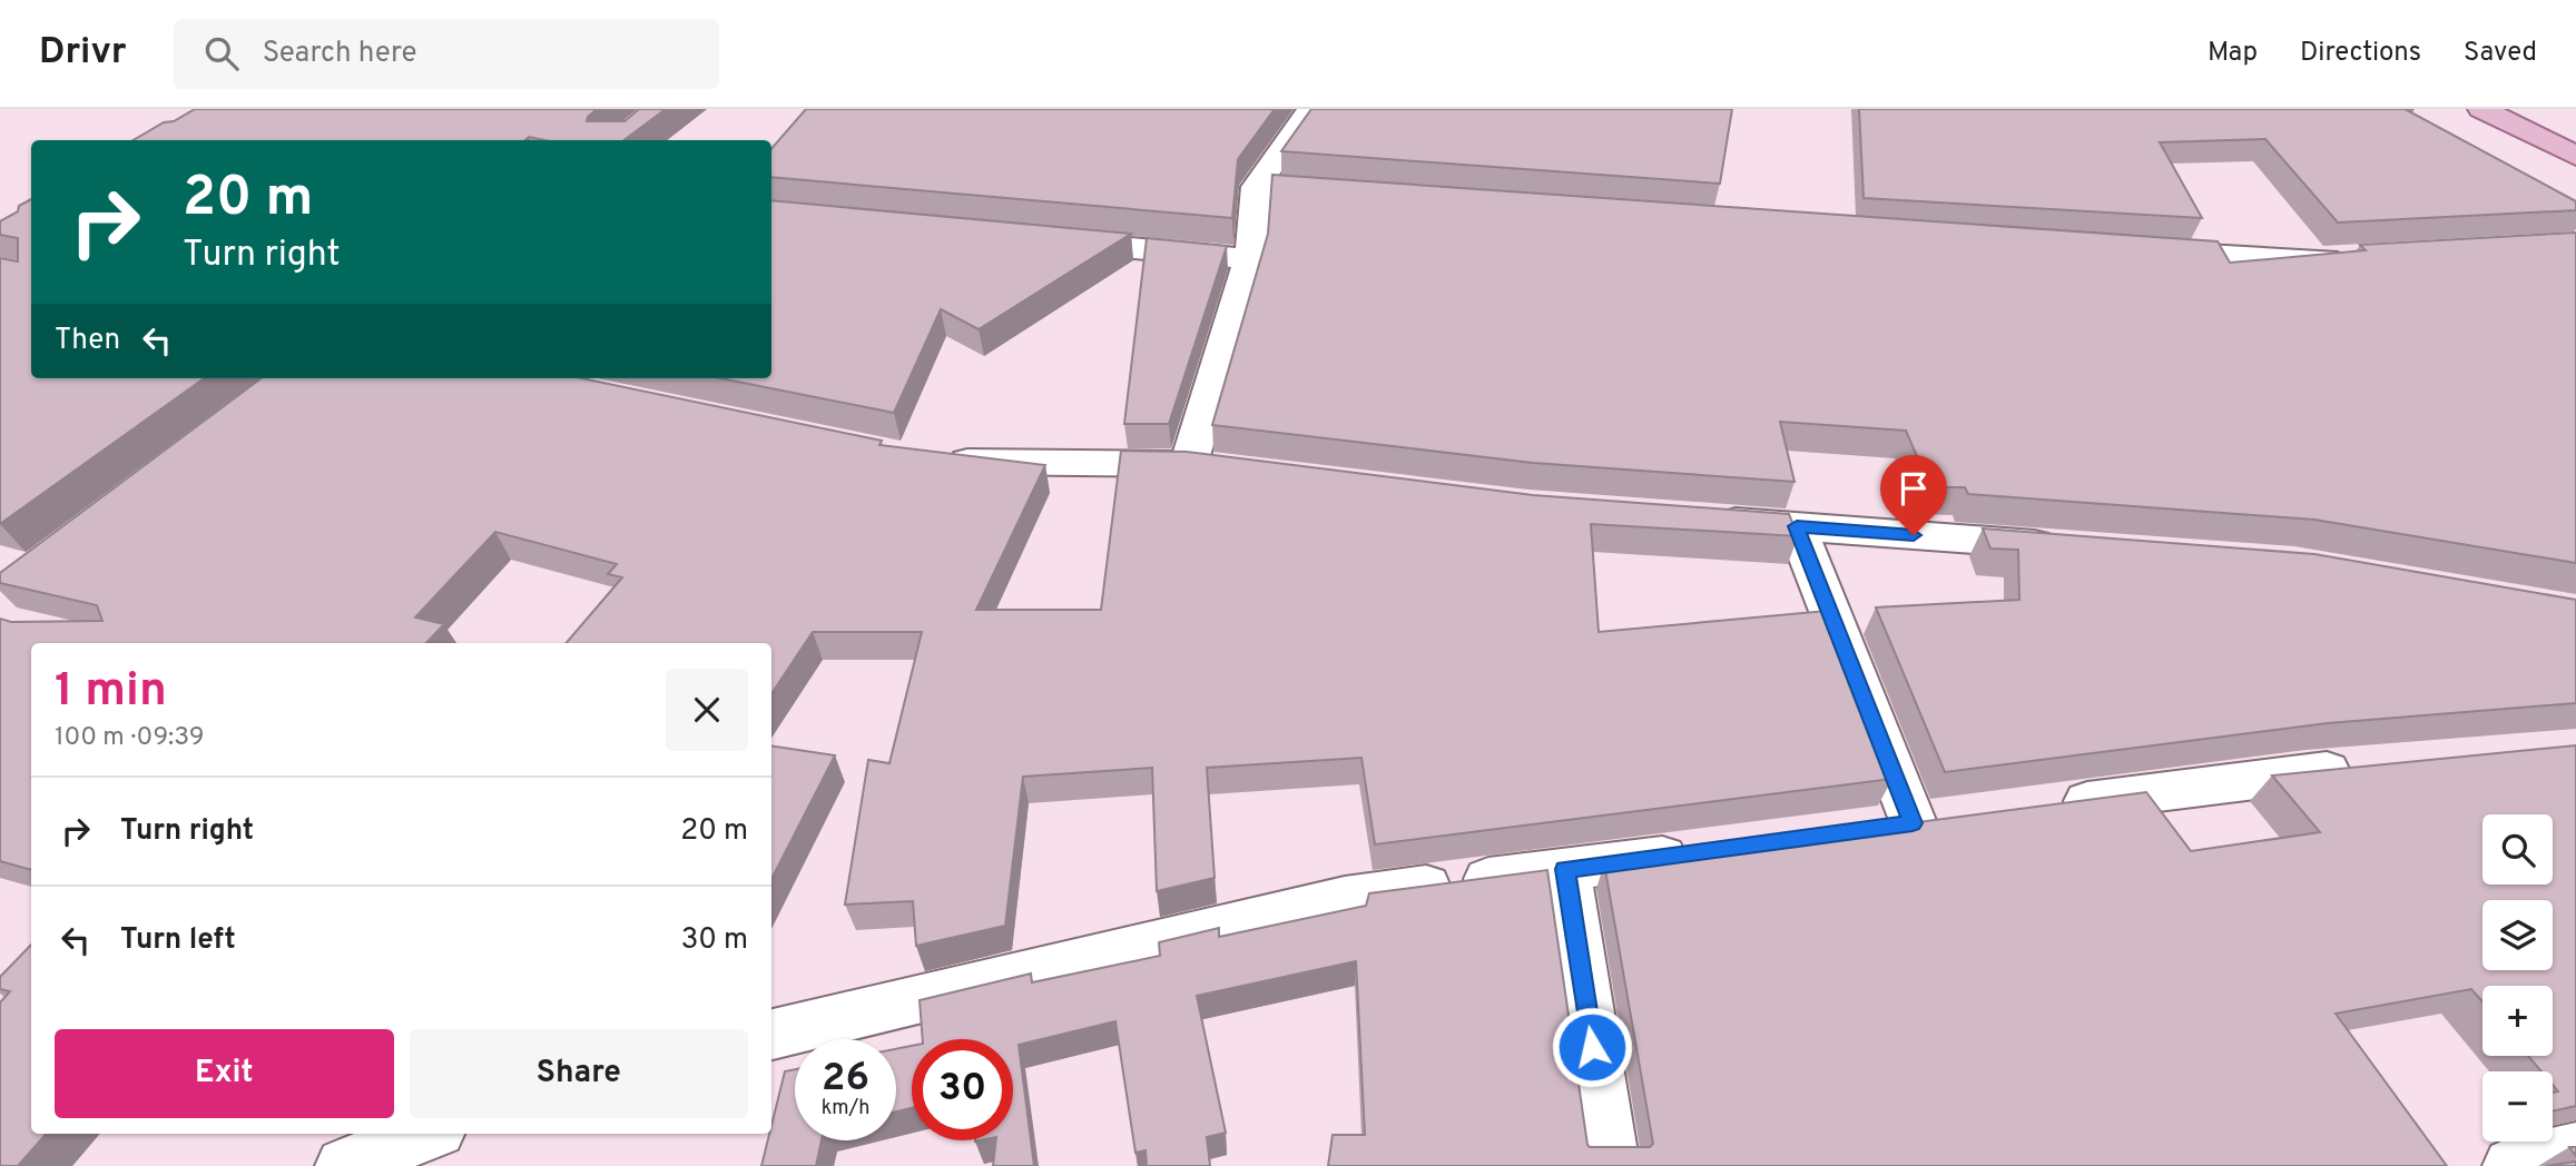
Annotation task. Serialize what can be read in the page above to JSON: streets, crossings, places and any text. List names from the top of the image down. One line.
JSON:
{"page":{"header":"Drivr","search":"Search here","nav":["Map","Directions","Saved"],"turn":["20 m","Turn right"],"then":"Then","heading":["1 min","100 m · 09:39"],"list":[{"name":"Turn right","value":"20 m"},{"name":"Turn left","value":"30 m"}],"map_buttons":["+","−"],"buttons":["Exit","Share"],"speed":"26 km/h","limit":"30"}}
